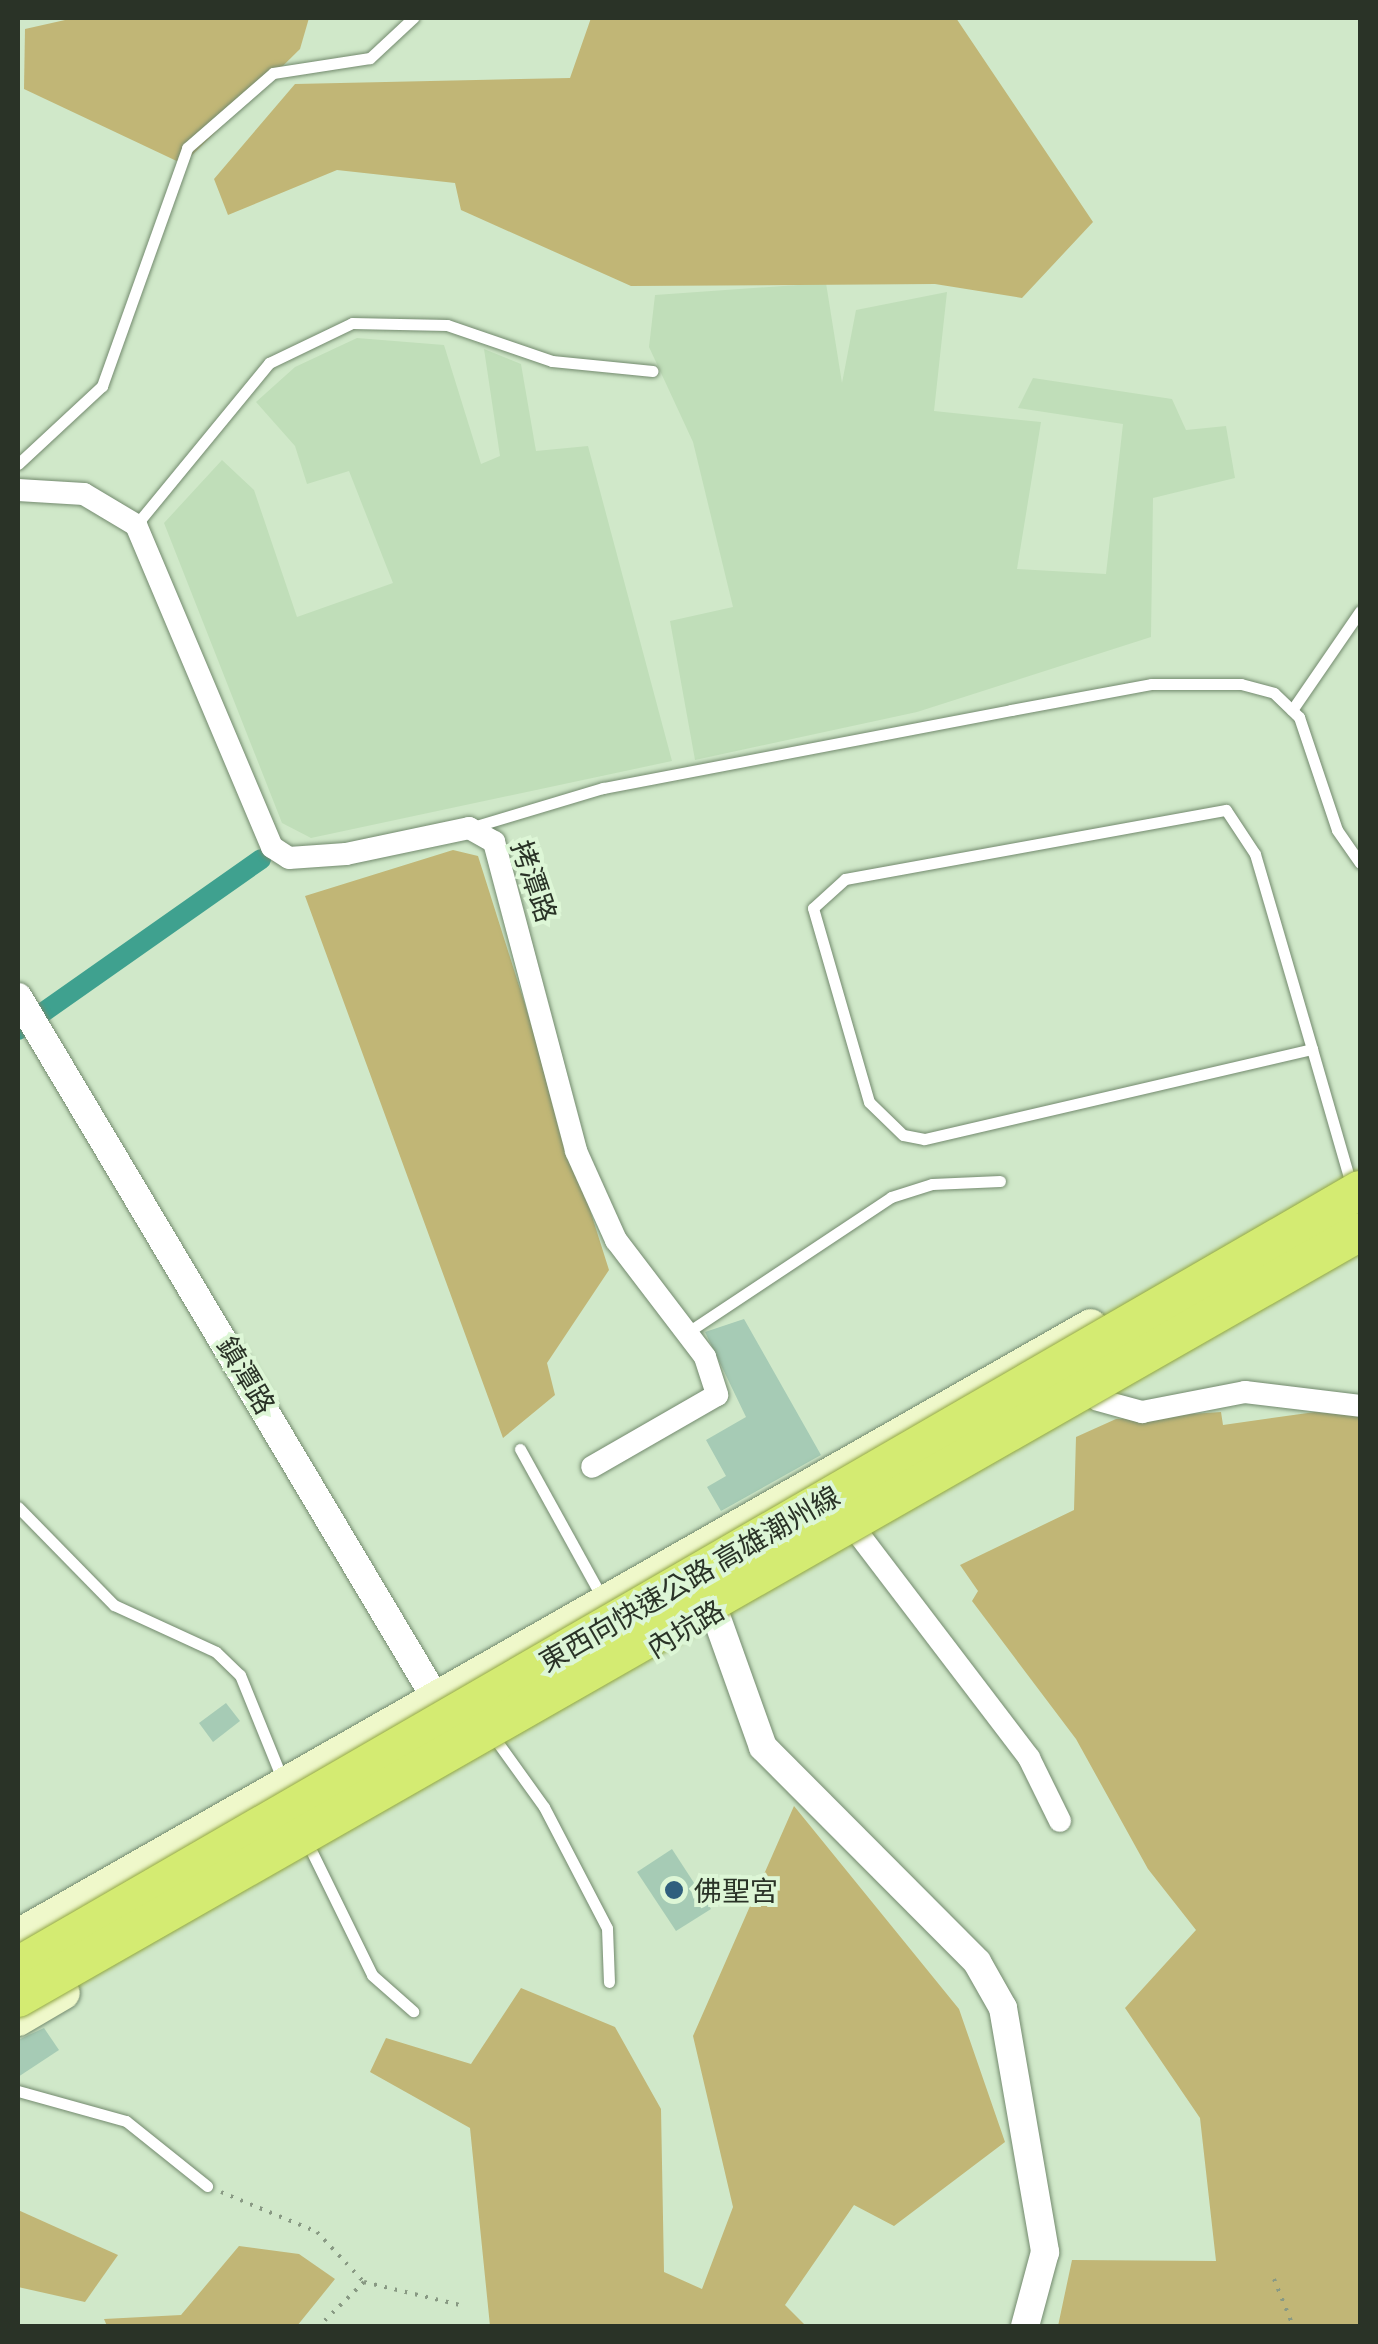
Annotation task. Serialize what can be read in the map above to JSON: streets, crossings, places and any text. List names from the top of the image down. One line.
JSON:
{"streets":{"highway":["東西向快速公路 高雄潮州線"],"main road":["內坑路"],"street":["拷潭路","鎮潭路"]},"crossings":[["鎮潭路","內坑路"]],"places":["佛聖宮"]}
